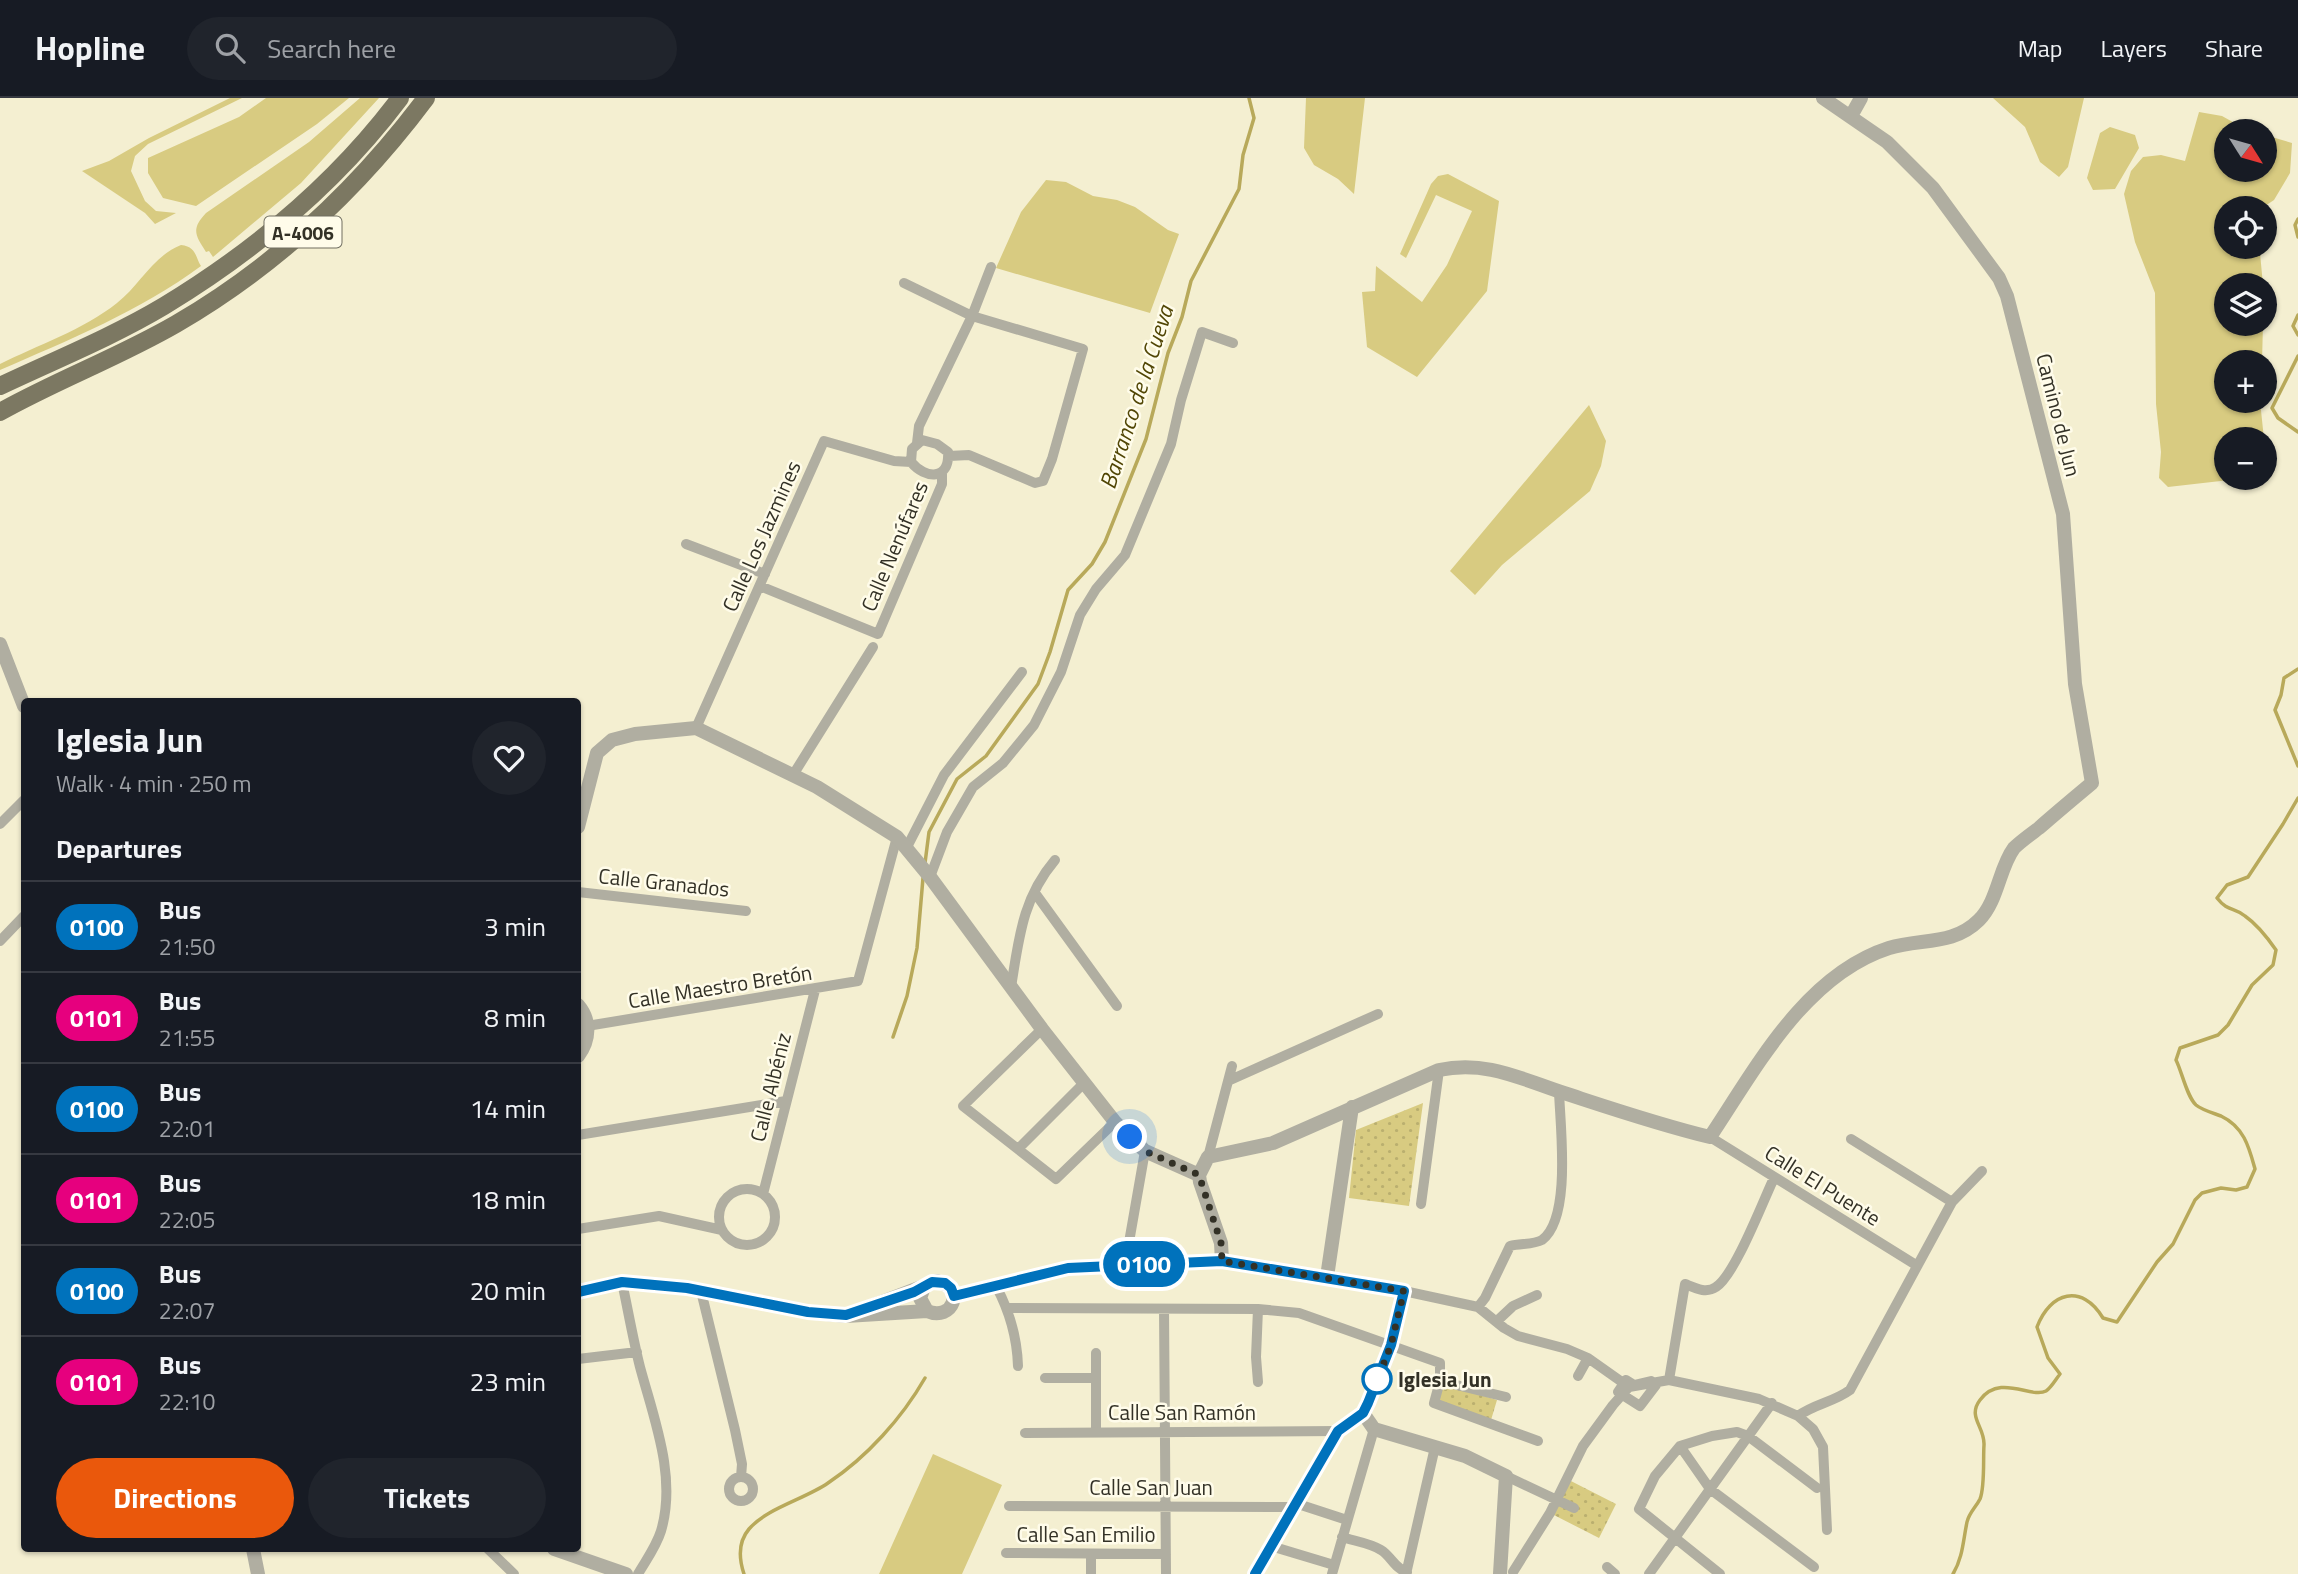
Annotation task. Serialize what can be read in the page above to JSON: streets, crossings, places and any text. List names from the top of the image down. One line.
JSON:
{"streets":{"main road":["A-4006"],"street":["Camino de Jun","Calle Los Jazmines","Calle Nenúfares","Calle Granados","Calle Maestro Bretón","Calle Albéniz","Calle El Puente","Calle San Ramón","Calle San Juan","Calle San Emilio"]},"crossings":[["Camino de Jun","Calle El Puente"],["Calle Los Jazmines","Calle Nenúfares"],["Calle Maestro Bretón","Calle Albéniz"]],"water":["Barranco de la Cueva"],"places":["Iglesia Jun"],"lines":["bus line 0100"],"north":"bottom right","page":{"header":"Hopline","search":"Search here","nav":["Map","Layers","Share"],"on_map":"0100","map_buttons":["+","−"],"heading":[["Iglesia Jun","Walk · 4 min · 250 m"],"Departures"],"list":[{"mark":"0100","name":"Bus","note":"21:50","value":"3 min"},{"mark":"0101","name":"Bus","note":"21:55","value":"8 min"},{"mark":"0100","name":"Bus","note":"22:01","value":"14 min"},{"mark":"0101","name":"Bus","note":"22:05","value":"18 min"},{"mark":"0100","name":"Bus","note":"22:07","value":"20 min"},{"mark":"0101","name":"Bus","note":"22:10","value":"23 min"}],"buttons":["Directions","Tickets"]}}
